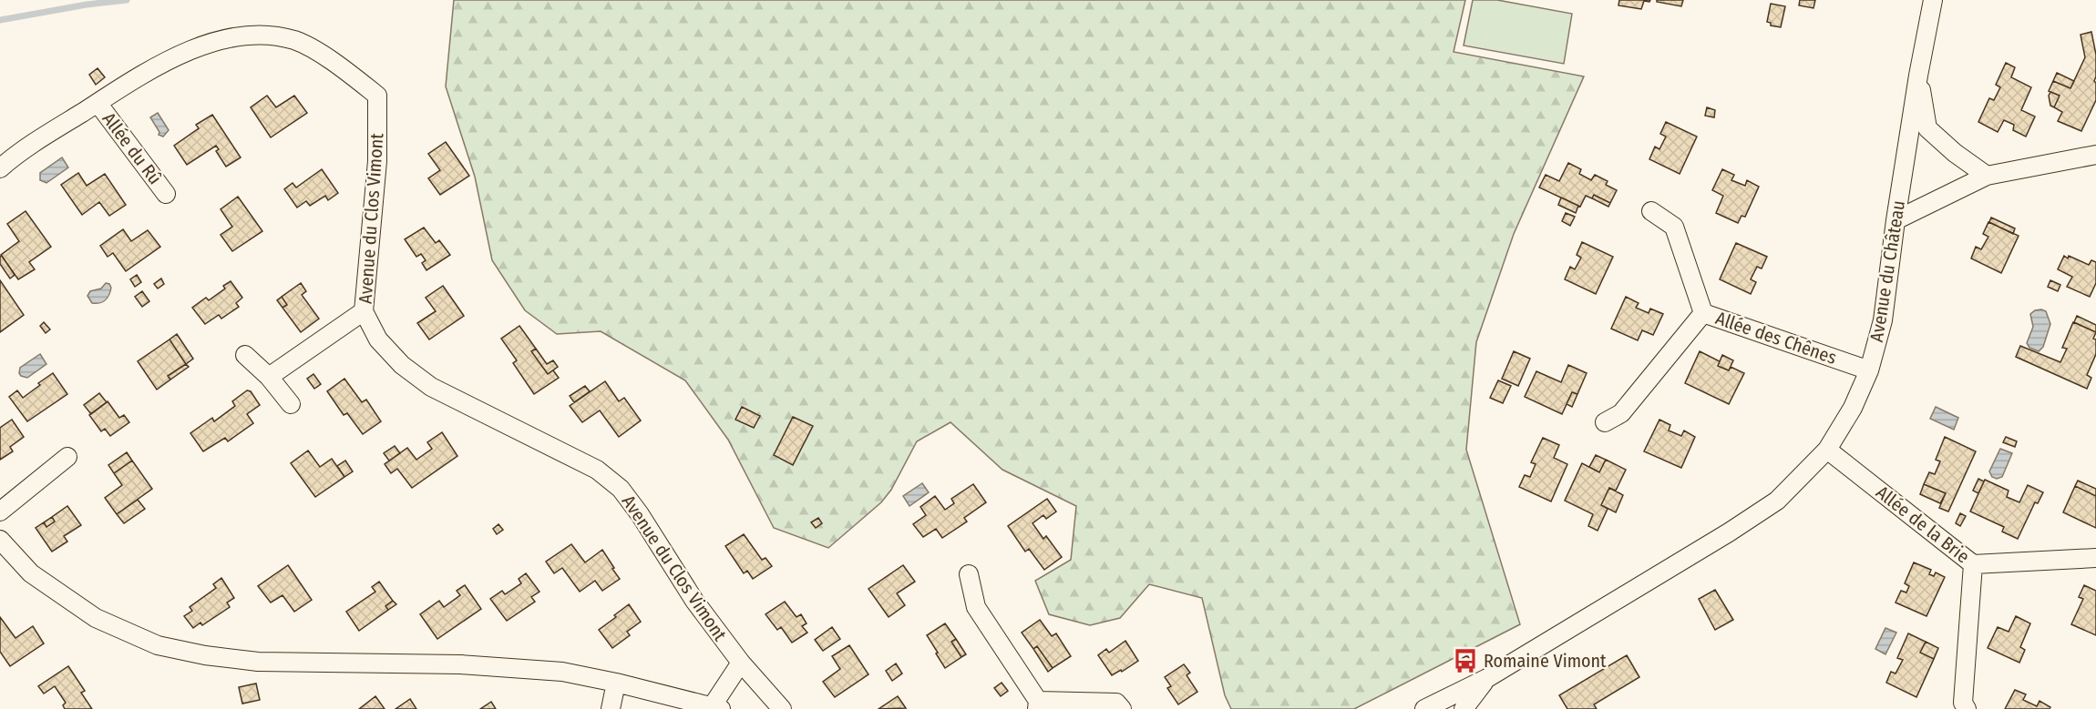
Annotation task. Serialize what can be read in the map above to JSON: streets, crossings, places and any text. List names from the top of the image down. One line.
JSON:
{"streets":{"street":["Allée du Rû","Avenue du Clos Vimont","Avenue du Château","Allée des Chênes","Allée de la Brie"]},"crossings":[["Allée du Rû","Avenue du Clos Vimont"],["Avenue du Château","Allée des Chênes"],["Avenue du Château","Allée de la Brie"]],"places":{"bus stop":["Romaine Vimont"]}}
